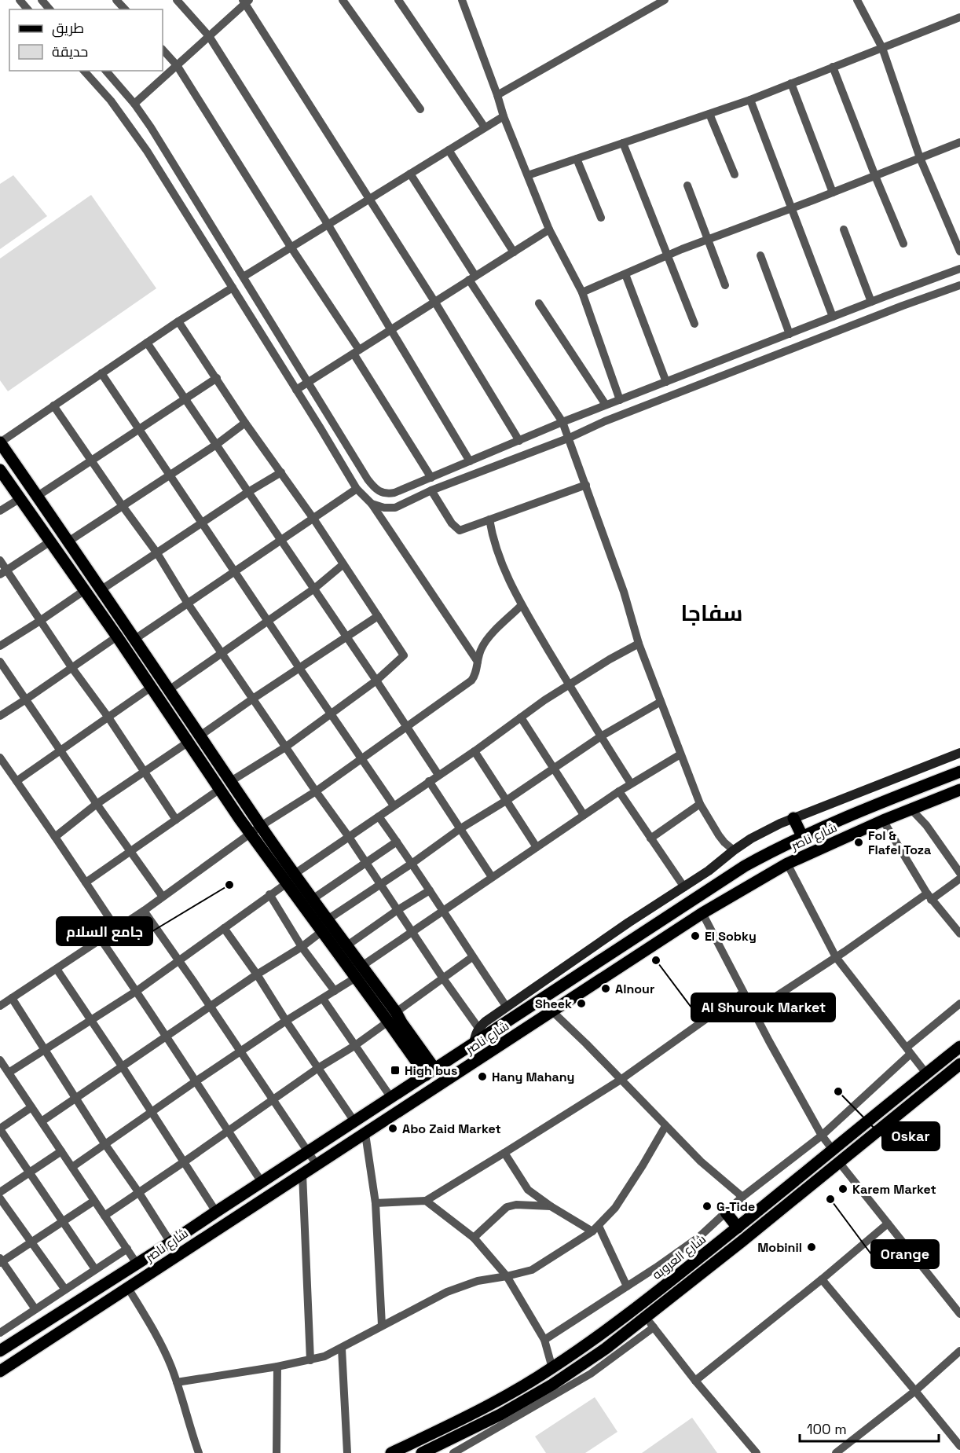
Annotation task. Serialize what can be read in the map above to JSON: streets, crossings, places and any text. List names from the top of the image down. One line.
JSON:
{"streets":{"main road":["شارع ناصر","شارع العروبه"]},"districts":["سفاجا"],"places":{"other":["Fol & Flafel Toza","جامع السلام","El Sobky","Al Shurouk Market","Alnour","Sheek","Hany Mahany","Oskar","Abo Zaid Market","Karem Market","Orange","G-Tide","Mobinil"],"transit":["High bus"]},"legend":["طريق","حديقة"],"scale_bar":"100 m"}
